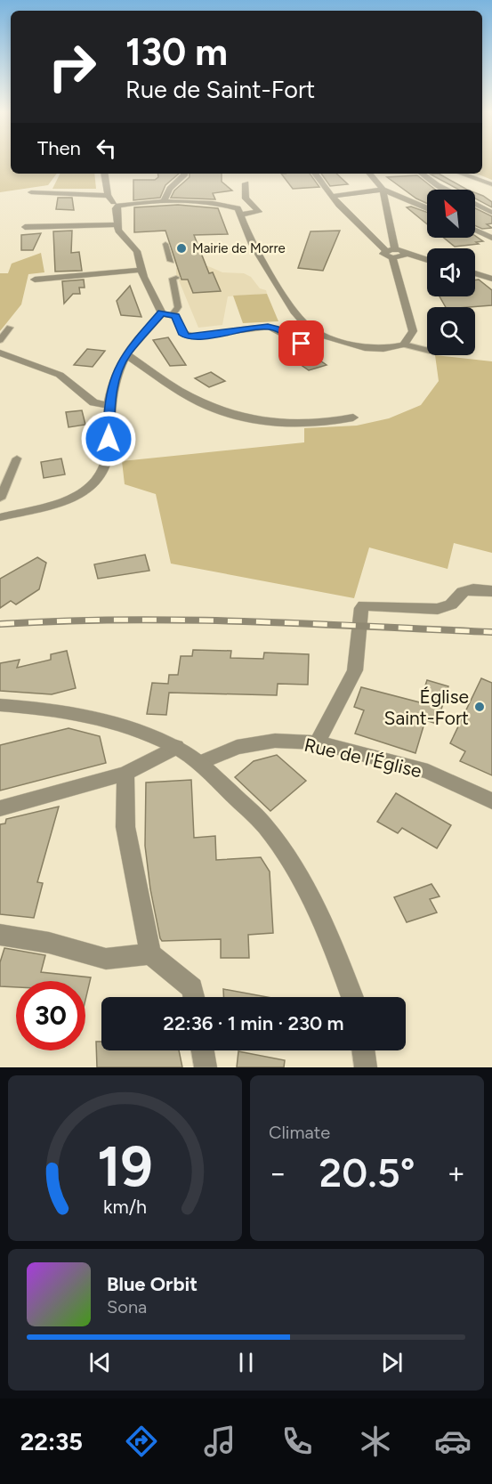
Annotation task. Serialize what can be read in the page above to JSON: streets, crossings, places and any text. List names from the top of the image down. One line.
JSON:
{"streets":{"street":["Rue de l'Église"]},"places":["Mairie de Morre","Église Saint-Fort"],"north":"top left","page":{"turn":["130 m","Rue de Saint-Fort"],"then":"Then","limit":"30","trip":"22:36 · 1 min · 230 m","tile":"Climate","heat":["−","20.5°","+"],"song":["Blue Orbit","Sona"],"tabs":"22:35","gauge":["19","km/h"]}}
